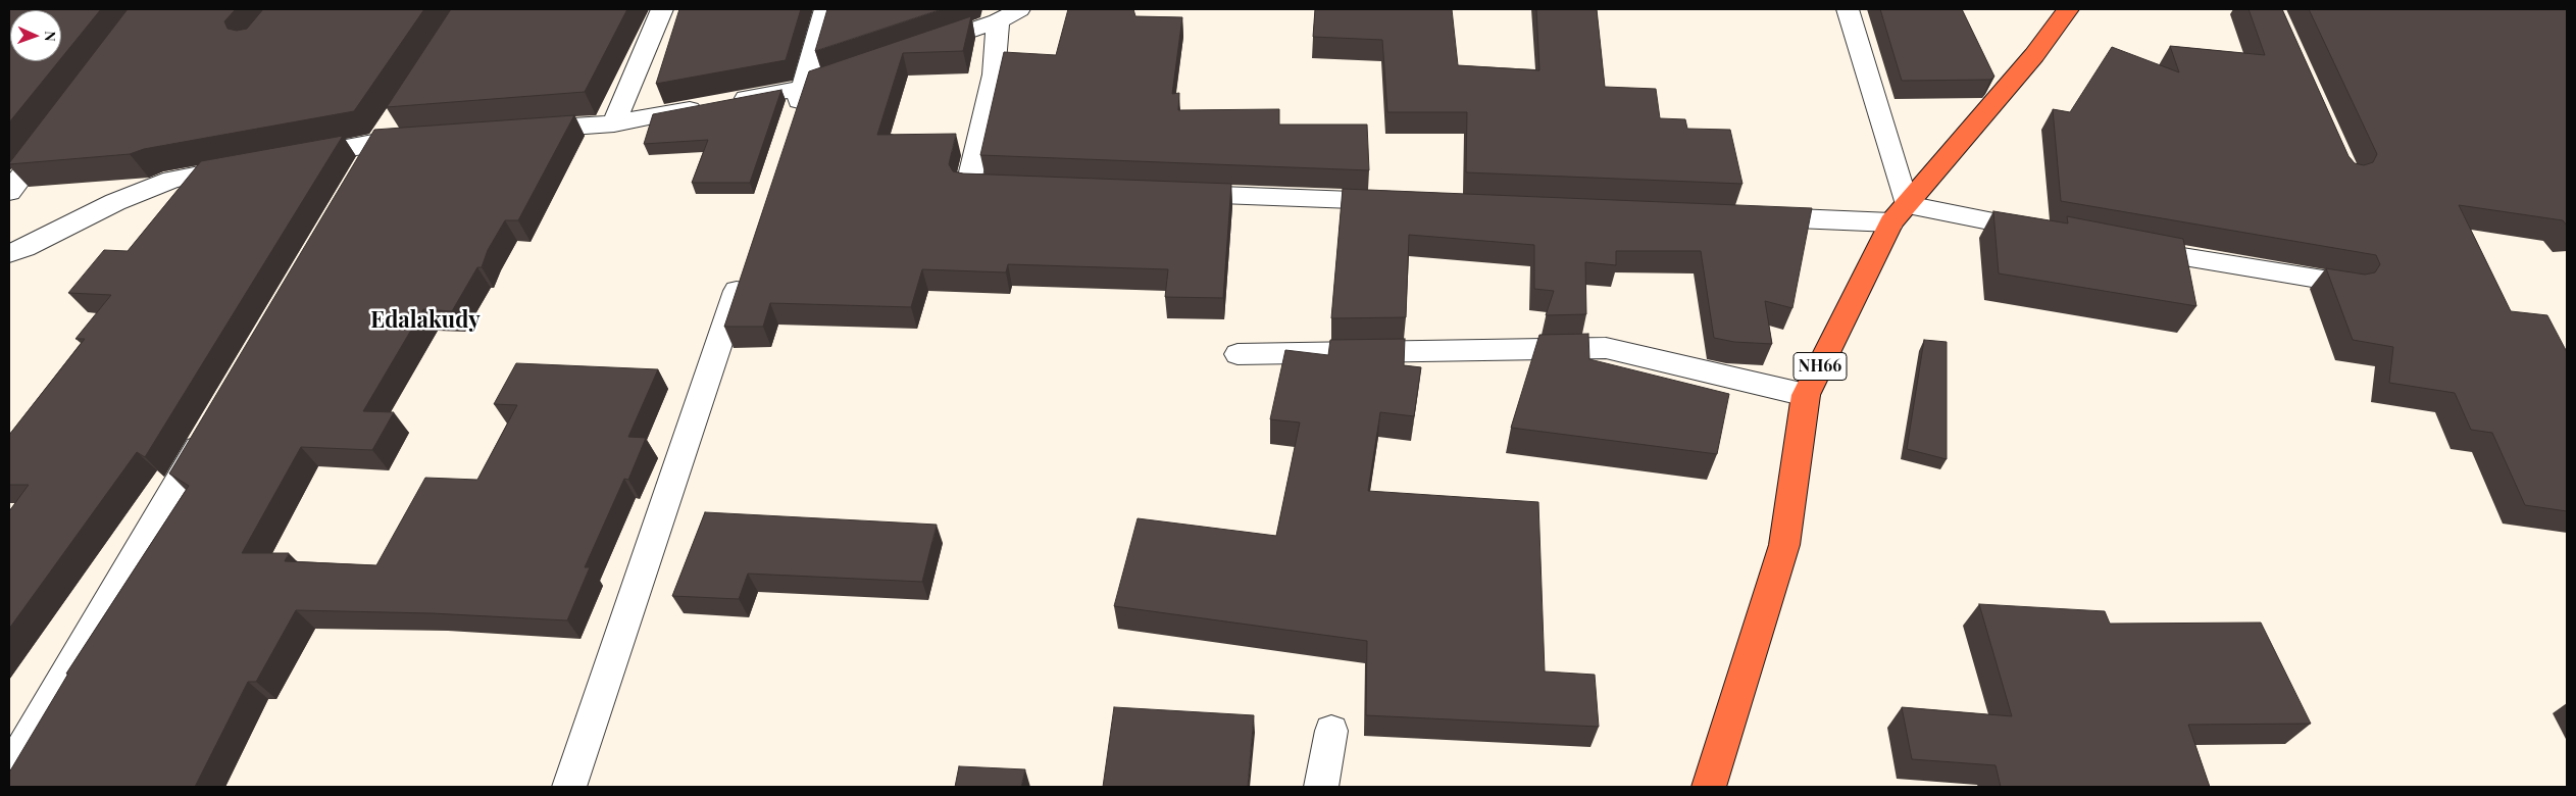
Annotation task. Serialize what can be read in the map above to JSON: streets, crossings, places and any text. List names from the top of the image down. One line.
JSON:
{"streets":{"highway":["NH66"]},"districts":["Edalakudy"],"north":"right"}
